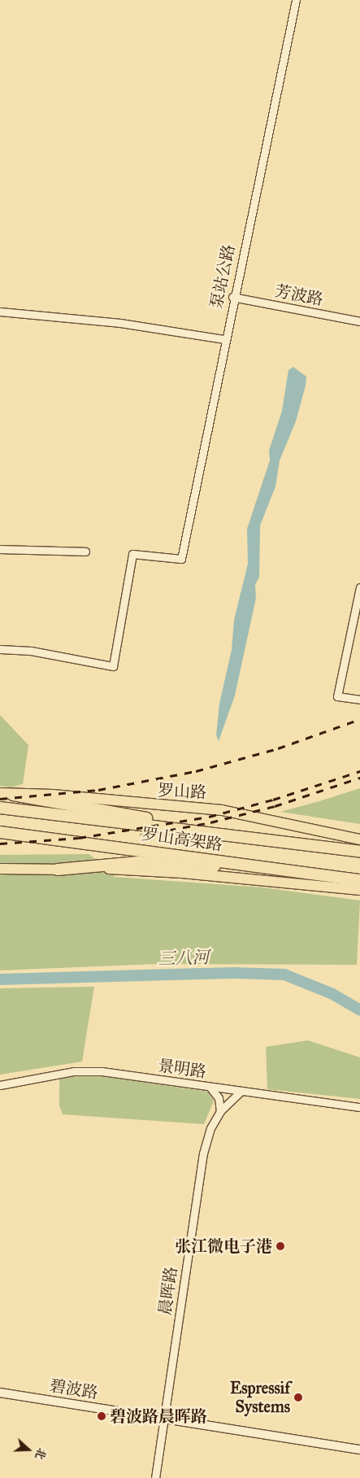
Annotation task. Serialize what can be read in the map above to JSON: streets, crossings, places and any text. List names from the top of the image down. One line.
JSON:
{"streets":{"highway":["罗山高架路"],"main road":["罗山路"],"street":["泵站公路","芳波路","景明路","晨晖路","碧波路"]},"crossings":[["泵站公路","芳波路"],["景明路","晨晖路"],["晨晖路","碧波路"]],"water":["三八河"],"places":["张江微电子港","Espressif Systems","碧波路晨晖路"],"north":"right"}
